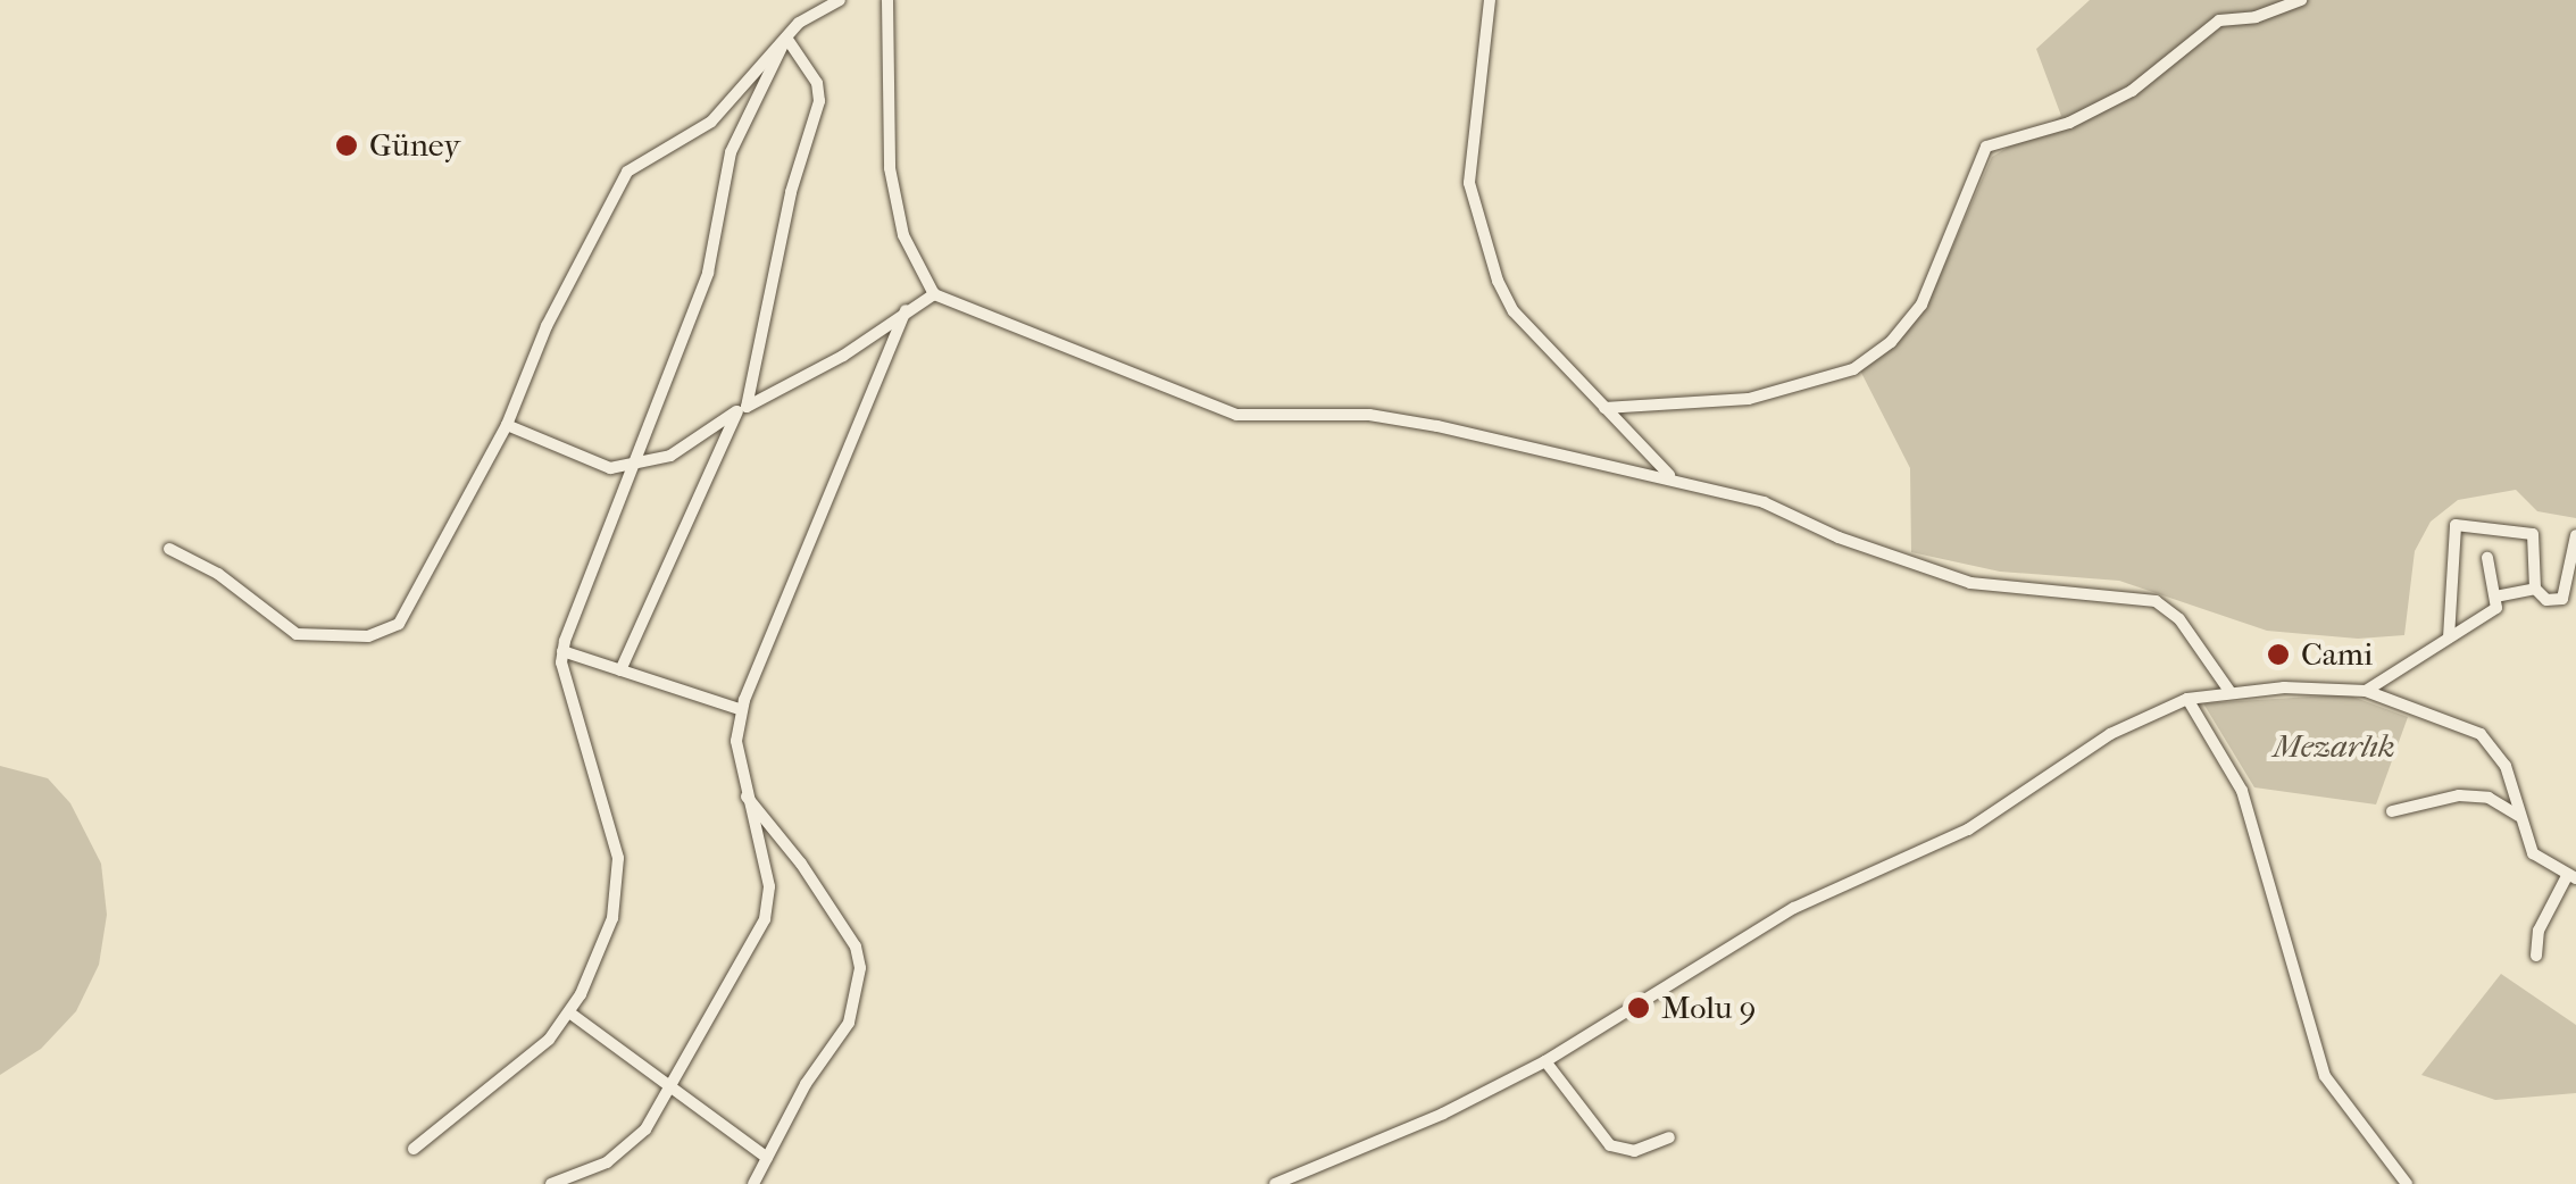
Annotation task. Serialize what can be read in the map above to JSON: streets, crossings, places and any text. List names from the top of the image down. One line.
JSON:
{"parks":["Mezarlık"],"places":["Güney","Cami","Molu 9"]}
